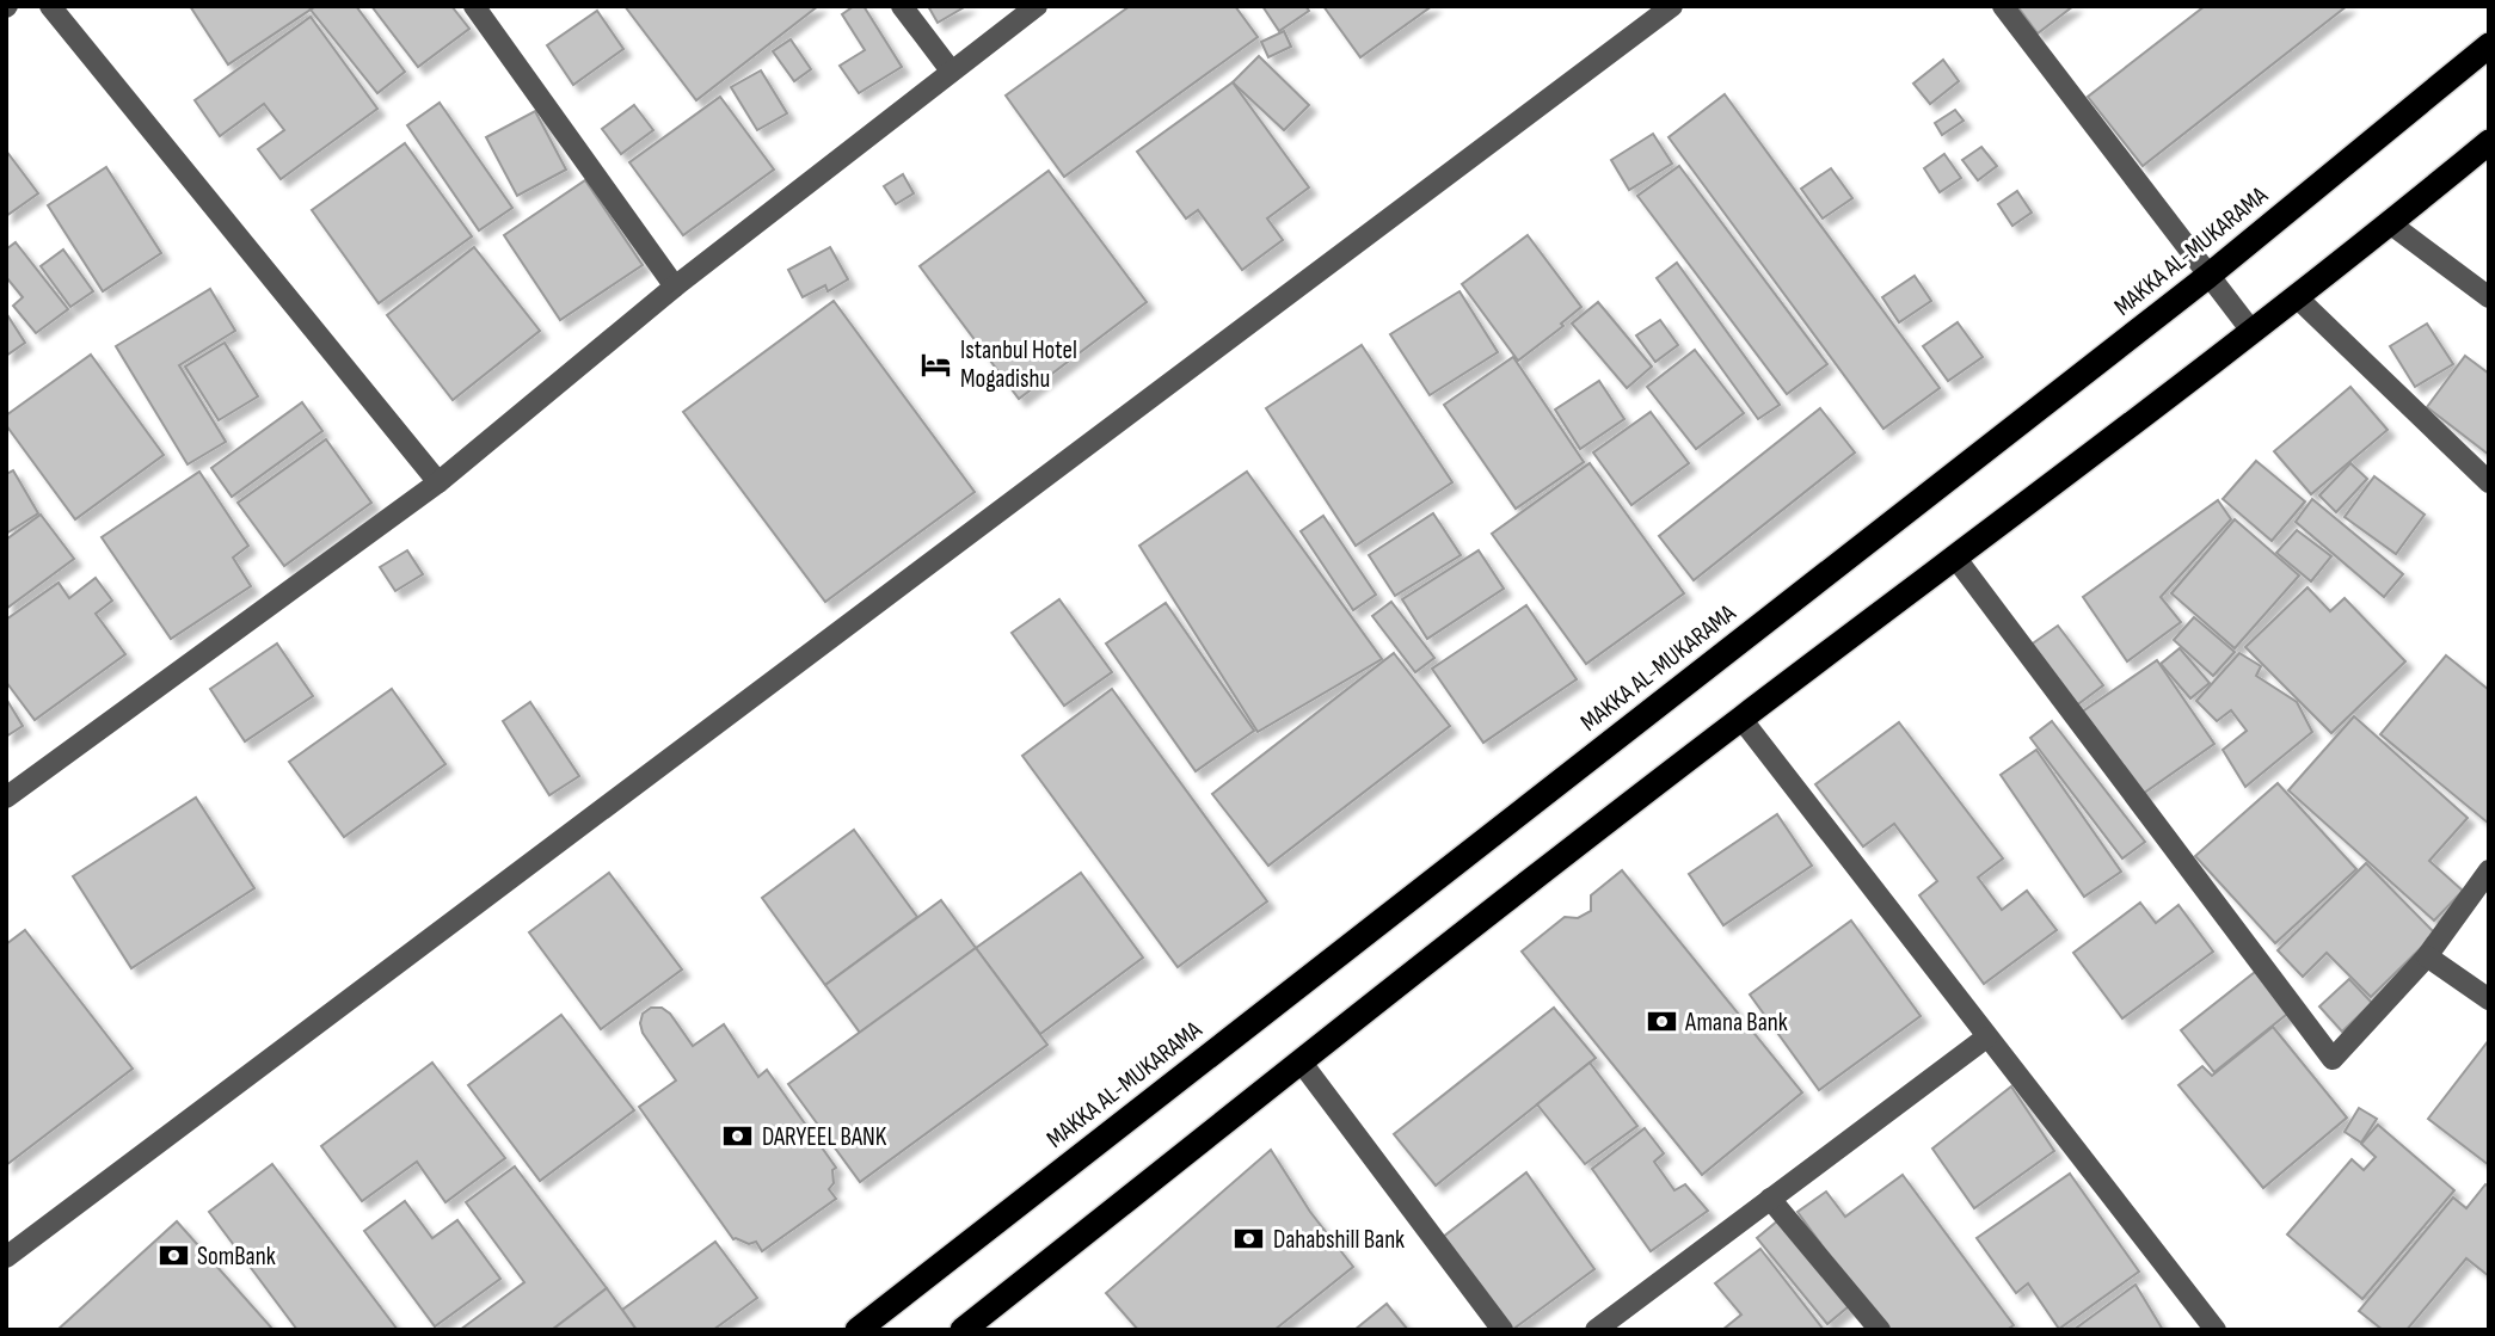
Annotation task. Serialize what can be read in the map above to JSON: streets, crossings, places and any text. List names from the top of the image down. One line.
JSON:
{"streets":{"highway":["MAKKA AL-MUKARAMA"]},"places":{"hotel":["Istanbul Hotel Mogadishu"],"bank":["Amana Bank","DARYEEL BANK","Dahabshill Bank","SomBank"]}}
